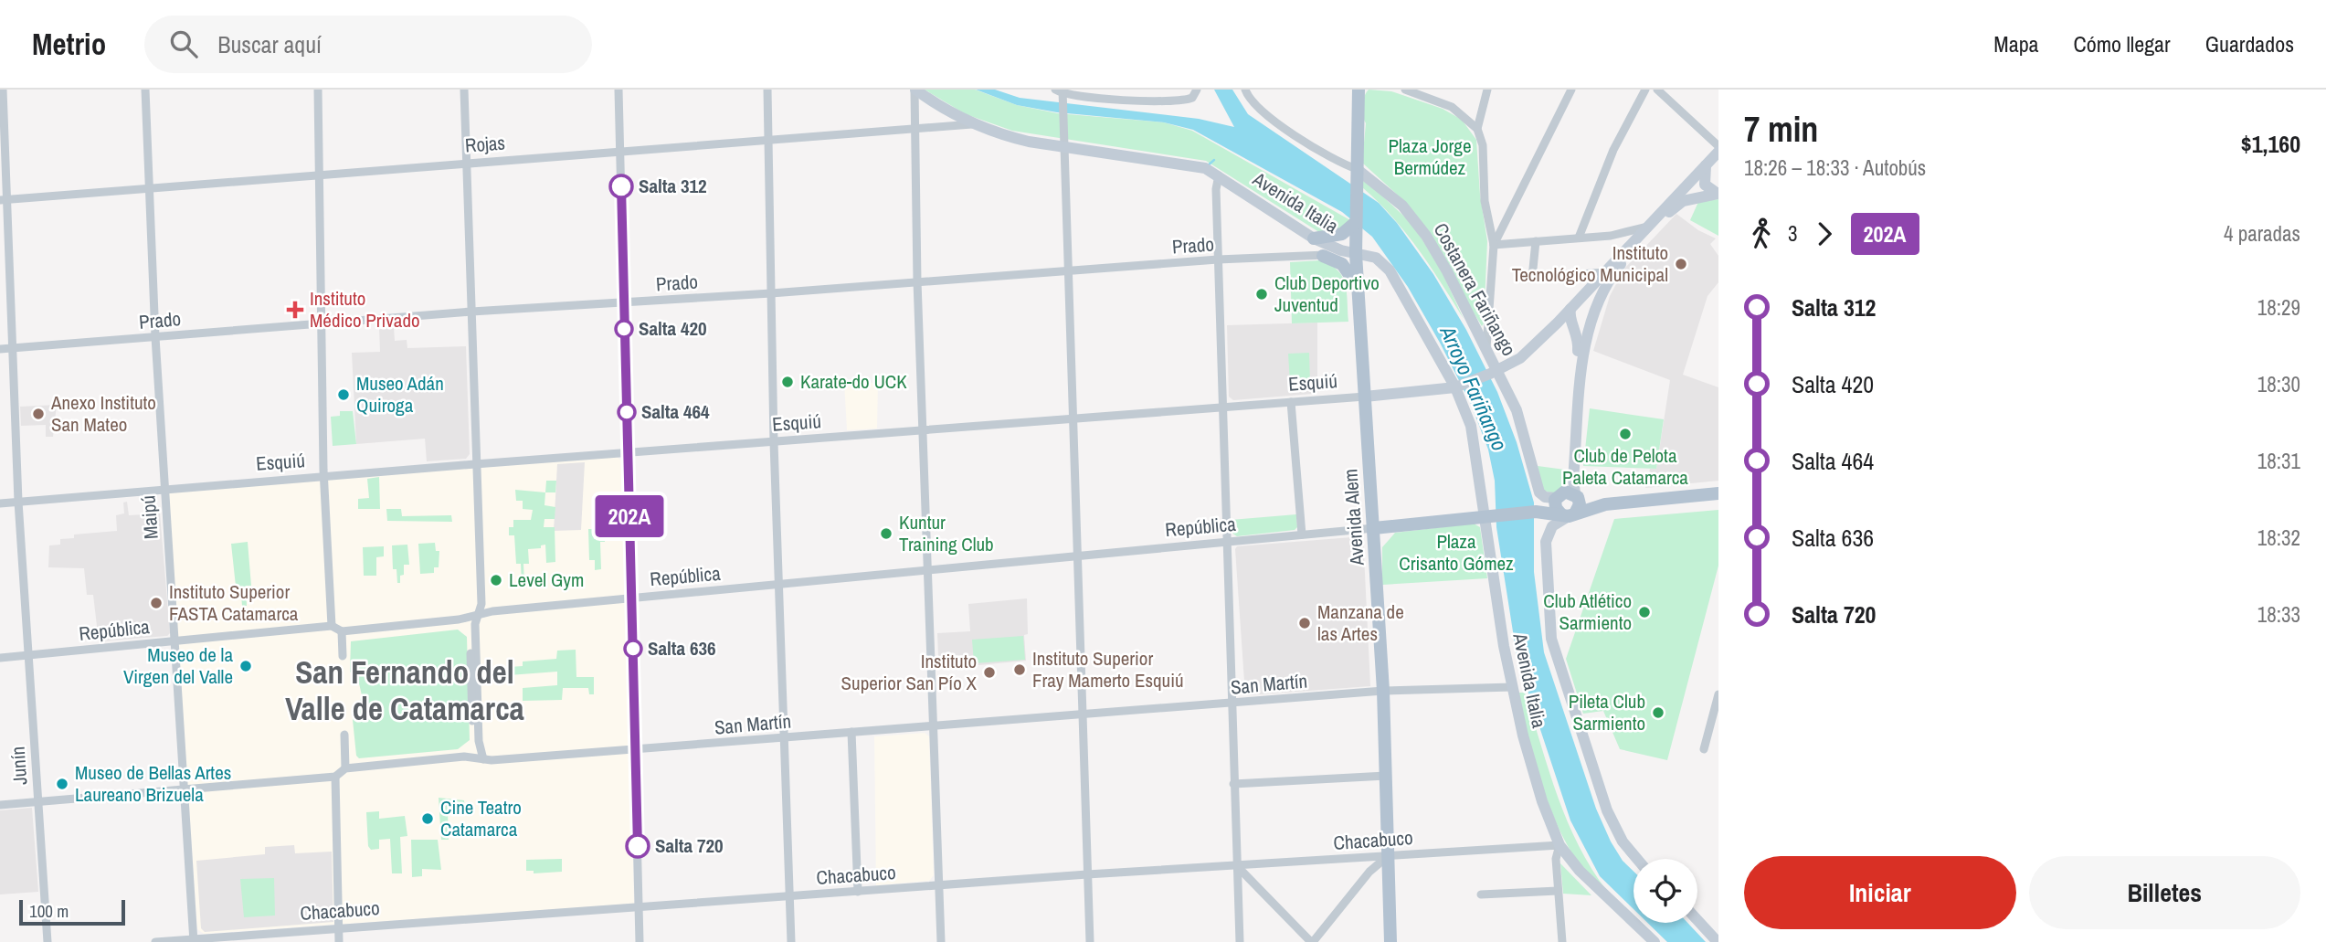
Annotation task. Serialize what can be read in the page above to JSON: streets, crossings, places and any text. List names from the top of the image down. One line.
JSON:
{"streets":{"main road":["Avenida Alem"],"street":["Rojas","Avenida Italia","Prado","Costanera Fariñango","Esquiú","Maipú","República","San Martín","Junín","Chacabuco"]},"crossings":[["Rojas","Avenida Italia"],["Rojas","Maipú"],["Rojas","Junín"],["Avenida Italia","Prado"],["Avenida Italia","Esquiú"],["Avenida Italia","Avenida Alem"],["Avenida Italia","San Martín"],["Avenida Italia","Chacabuco"],["Prado","Maipú"],["Prado","Avenida Alem"],["Prado","Junín"],["Costanera Fariñango","Esquiú"],["Costanera Fariñango","Avenida Alem"],["Esquiú","Maipú"],["Esquiú","Avenida Alem"],["Esquiú","Junín"],["Maipú","República"],["Maipú","Chacabuco"],["Avenida Alem","República"],["Avenida Alem","San Martín"],["Avenida Alem","Chacabuco"],["República","Junín"]],"districts":["San Fernando del Valle de Catamarca"],"water":["Arroyo Fariñango"],"parks":["Plaza Jorge Bermúdez","Plaza Crisanto Gómez"],"places":{"other":["Salta 312","Instituto Tecnológico Municipal","Club Deportivo Juventud","Salta 420","Karate-do UCK","Museo Adán Quiroga","Salta 464","Anexo Instituto San Mateo","Club de Pelota Paleta Catamarca","Kuntur Training Club","Level Gym","Instituto Superior FASTA Catamarca","Club Atlético Sarmiento","Manzana de las Artes","Salta 636","Museo de la Virgen del Valle","Instituto Superior Fray Mamerto Esquiú","Instituto Superior San Pío X","Pileta Club Sarmiento","Museo de Bellas Artes Laureano Brizuela","Cine Teatro Catamarca","Salta 720"],"health":["Instituto Médico Privado"]},"lines":["bus line 202A"],"scale_bar":"100 m","page":{"header":"Metrio","search":"Buscar aquí","nav":["Mapa","Cómo llegar","Guardados"],"on_map":"202A","heading":["7 min","18:26 – 18:33 · Autobús","$1,160"],"legs":["3","202A","4 paradas"],"list":[{"name":"Salta 312","value":"18:29"},{"name":"Salta 420","value":"18:30"},{"name":"Salta 464","value":"18:31"},{"name":"Salta 636","value":"18:32"},{"name":"Salta 720","value":"18:33"}],"buttons":["Iniciar","Billetes"],"scale":"100 m"}}
